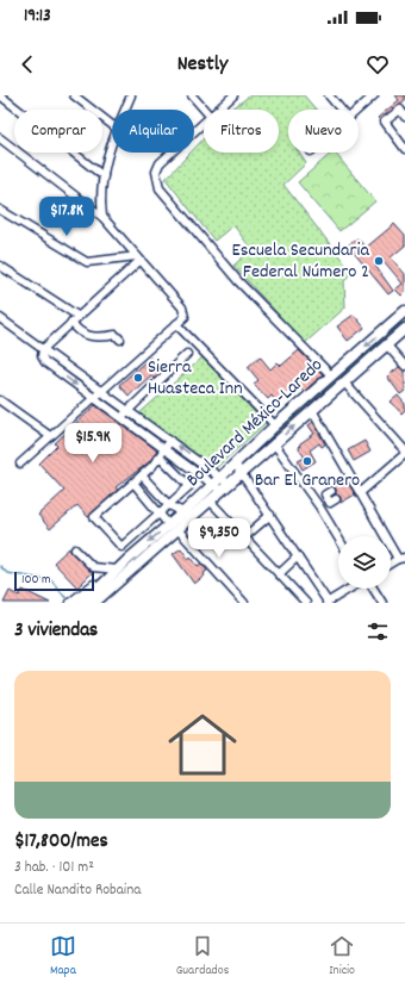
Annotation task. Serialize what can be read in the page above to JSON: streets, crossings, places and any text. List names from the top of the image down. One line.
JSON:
{"streets":{"main road":["Boulevard México-Laredo"]},"places":["Escuela Secundaria Federal Número 2","Sierra Huasteca Inn","Bar El Granero"],"scale_bar":"100 m","page":{"status":"19:13","header":"Nestly","chip":["Comprar","Alquilar","Filtros","Nuevo"],"price":["$17.8K","$15.9K","$9,350"],"scale":"100 m","heading":"3 viviendas","list":[{"name":"$17,800/mes","note":"3 hab. · 101 m² · Calle Nandito Robaina"}],"tabs":["Mapa","Guardados","Inicio"]}}
